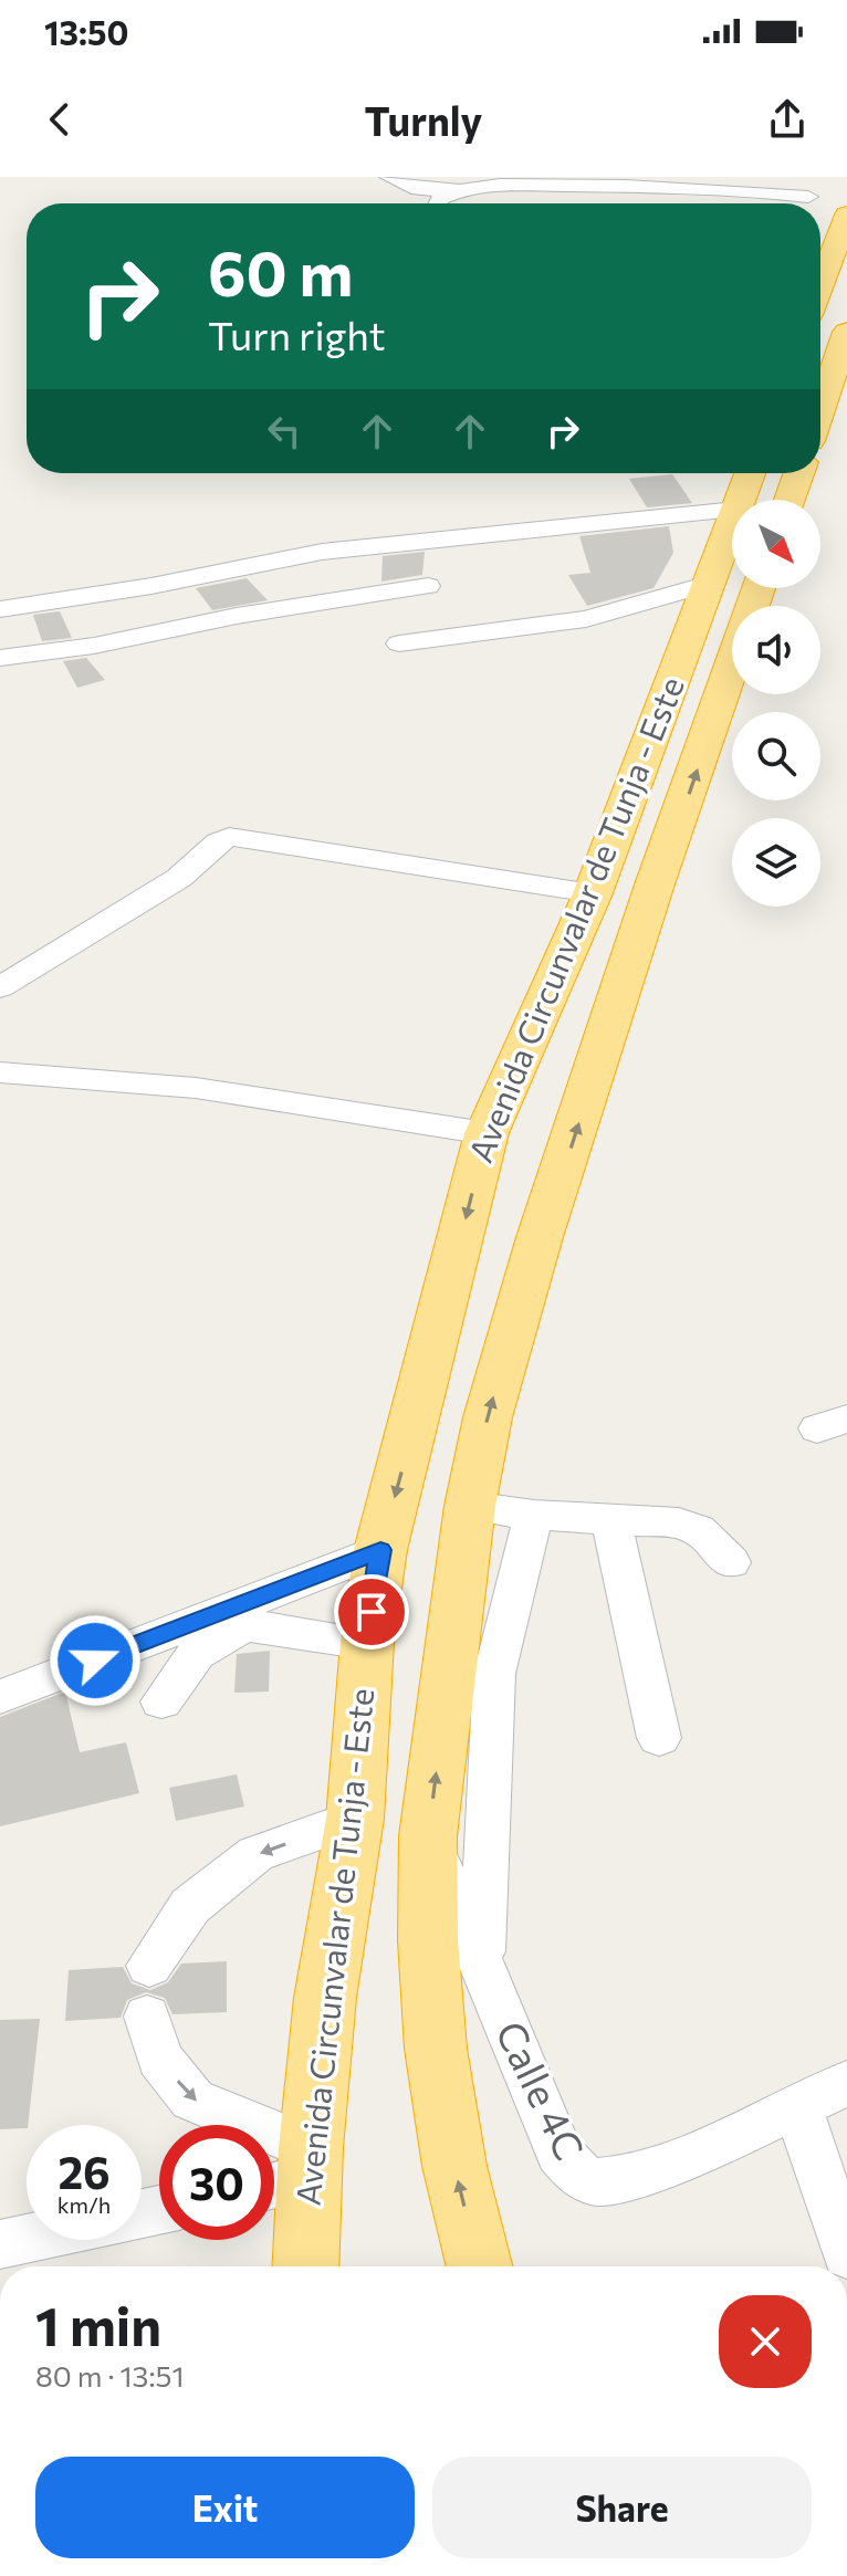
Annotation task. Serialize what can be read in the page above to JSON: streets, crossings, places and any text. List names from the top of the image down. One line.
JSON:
{"streets":{"highway":["Avenida Circunvalar de Tunja - Este"],"street":["Calle 4C"]},"crossings":[["Avenida Circunvalar de Tunja - Este","Calle 4C"]],"north":"bottom right","page":{"status":"13:50","header":"Turnly","turn":["60 m","Turn right"],"speed":"26 km/h","limit":"30","heading":["1 min","80 m · 13:51"],"buttons":["Exit","Share"]}}
